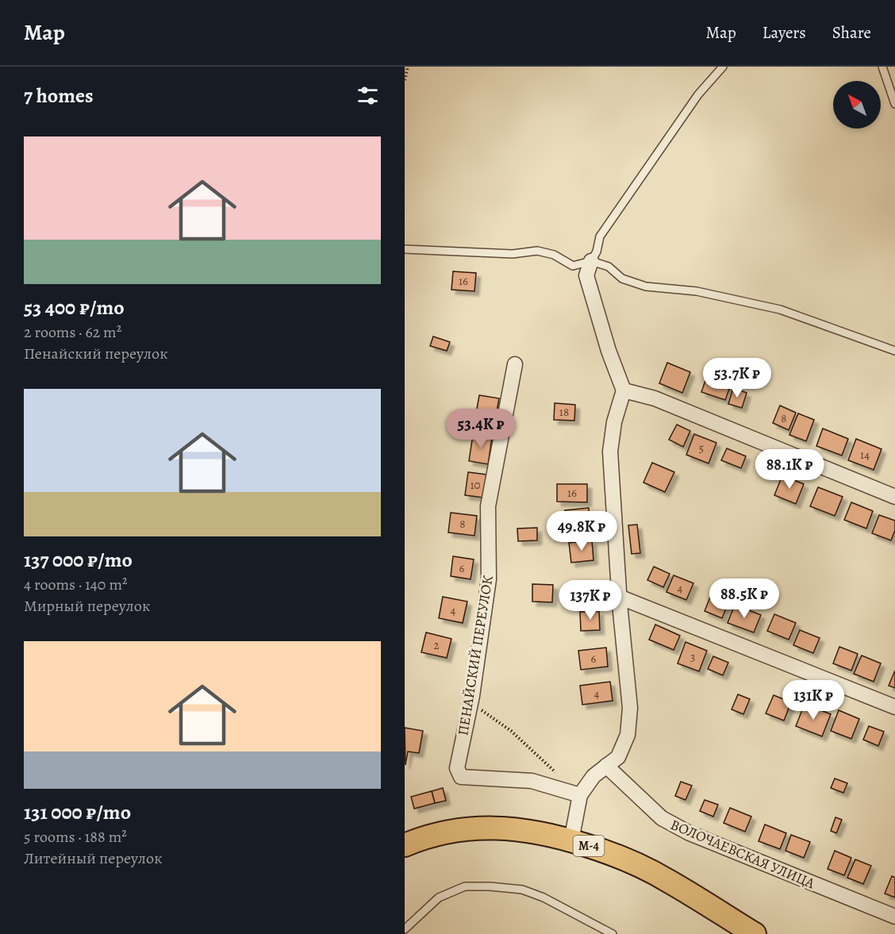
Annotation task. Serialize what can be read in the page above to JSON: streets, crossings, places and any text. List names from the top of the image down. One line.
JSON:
{"streets":{"highway":["М-4"],"street":["ПЕНАЙСКИЙ ПЕРЕУЛОК","ВОЛОЧАЕВСКАЯ УЛИЦА"]},"house_numbers":["16","18","8","5","14","10","16","8","6","4","4","2","3","6","4"],"north":"top left","page":{"header":"Map","nav":["Map","Layers","Share"],"heading":"7 homes","list":[{"name":"53 400 ₽/mo","note":"2 rooms · 62 m² · Пенайский переулок"},{"name":"137 000 ₽/mo","note":"4 rooms · 140 m² · Мирный переулок"},{"name":"131 000 ₽/mo","note":"5 rooms · 188 m² · Литейный переулок"}],"price":["53.7K ₽","53.4K ₽","88.1K ₽","49.8K ₽","88.5K ₽","137K ₽","131K ₽"]}}
